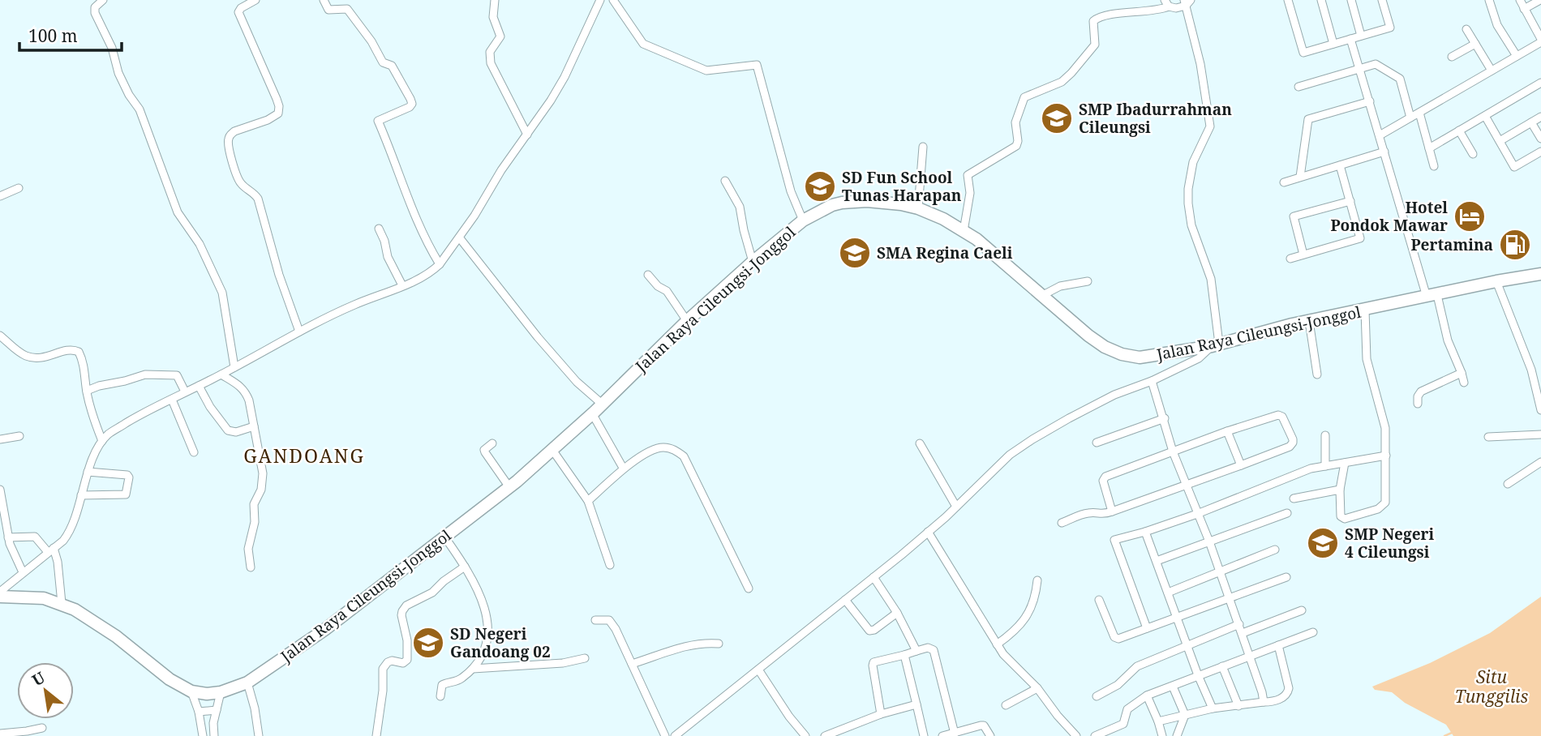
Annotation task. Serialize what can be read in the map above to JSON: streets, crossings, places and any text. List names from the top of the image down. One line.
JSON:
{"streets":{"main road":["Jalan Raya Cileungsi-Jonggol"]},"districts":["GANDOANG"],"water":["Situ Tunggilis"],"places":{"school or university":["SMP Ibadurrahman Cileungsi","SD Fun School Tunas Harapan","SMA Regina Caeli","SMP Negeri 4 Cileungsi","SD Negeri Gandoang 02"],"hotel":["Hotel Pondok Mawar"],"fuel station":["Pertamina"]},"scale_bar":"100 m","north":"top left"}
